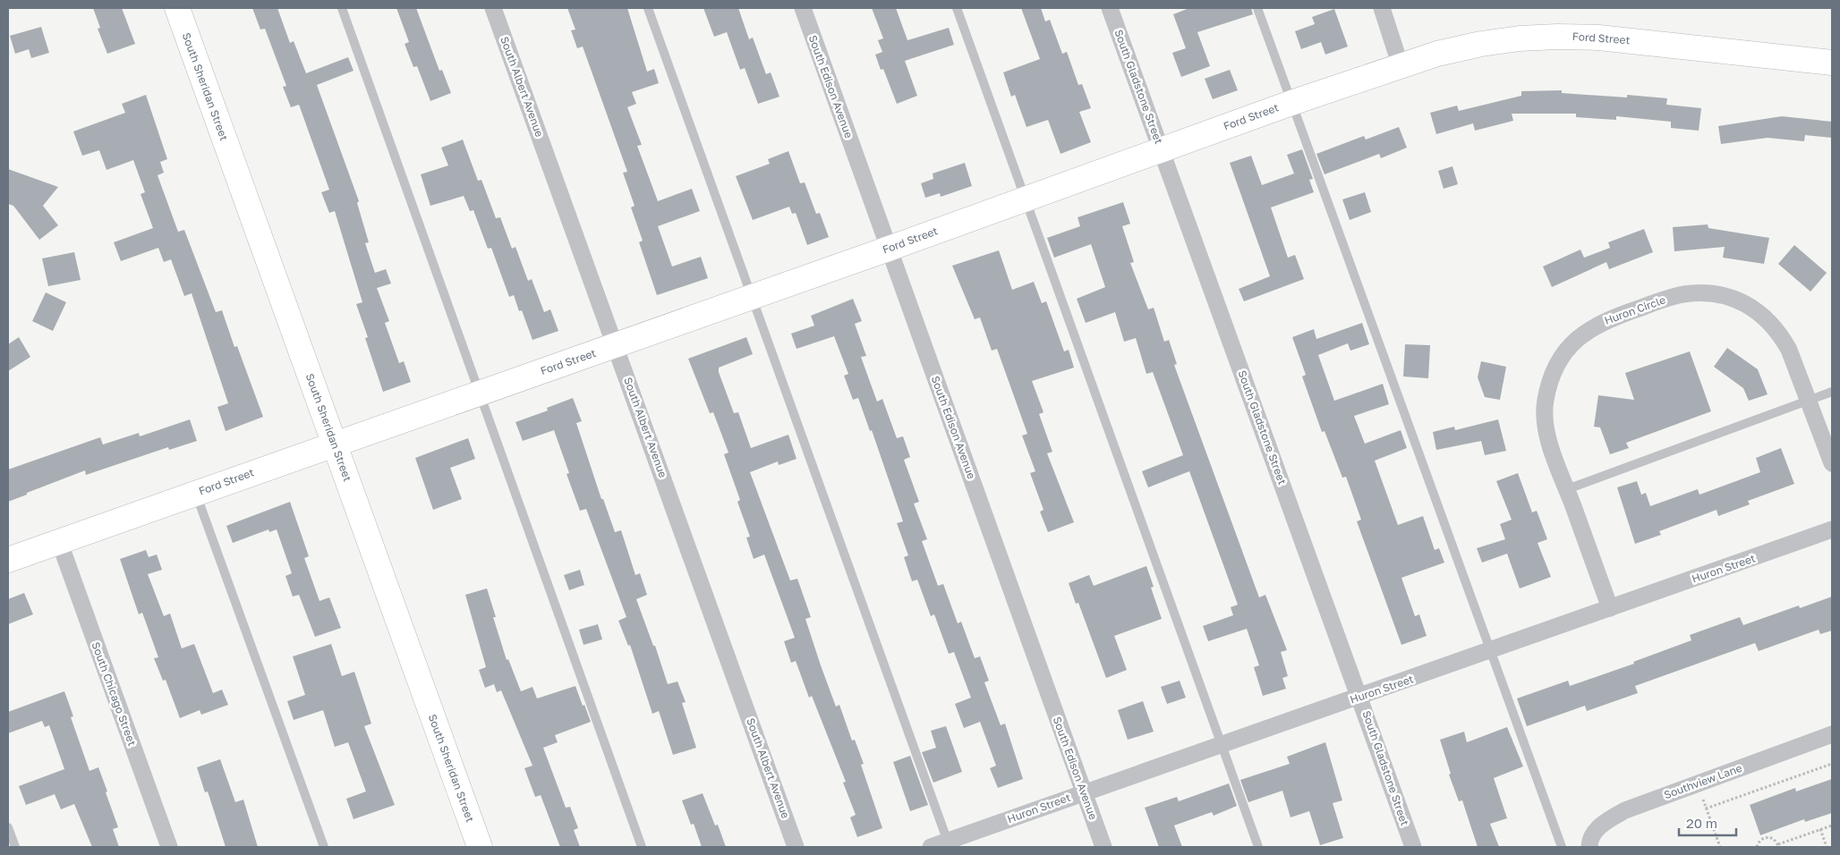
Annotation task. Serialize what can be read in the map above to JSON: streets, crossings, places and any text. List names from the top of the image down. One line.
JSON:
{"streets":{"street":["Ford Street","South Sheridan Street","South Albert Avenue","South Edison Avenue","South Gladstone Street","Huron Circle","Huron Street","South Chicago Street","Southview Lane"]},"crossings":[["Ford Street","South Sheridan Street"],["Ford Street","South Albert Avenue"],["Ford Street","South Edison Avenue"],["Ford Street","South Gladstone Street"],["Ford Street","South Chicago Street"],["South Edison Avenue","Huron Street"],["South Gladstone Street","Huron Street"],["Huron Circle","Huron Street"]],"scale_bar":"20 m"}
